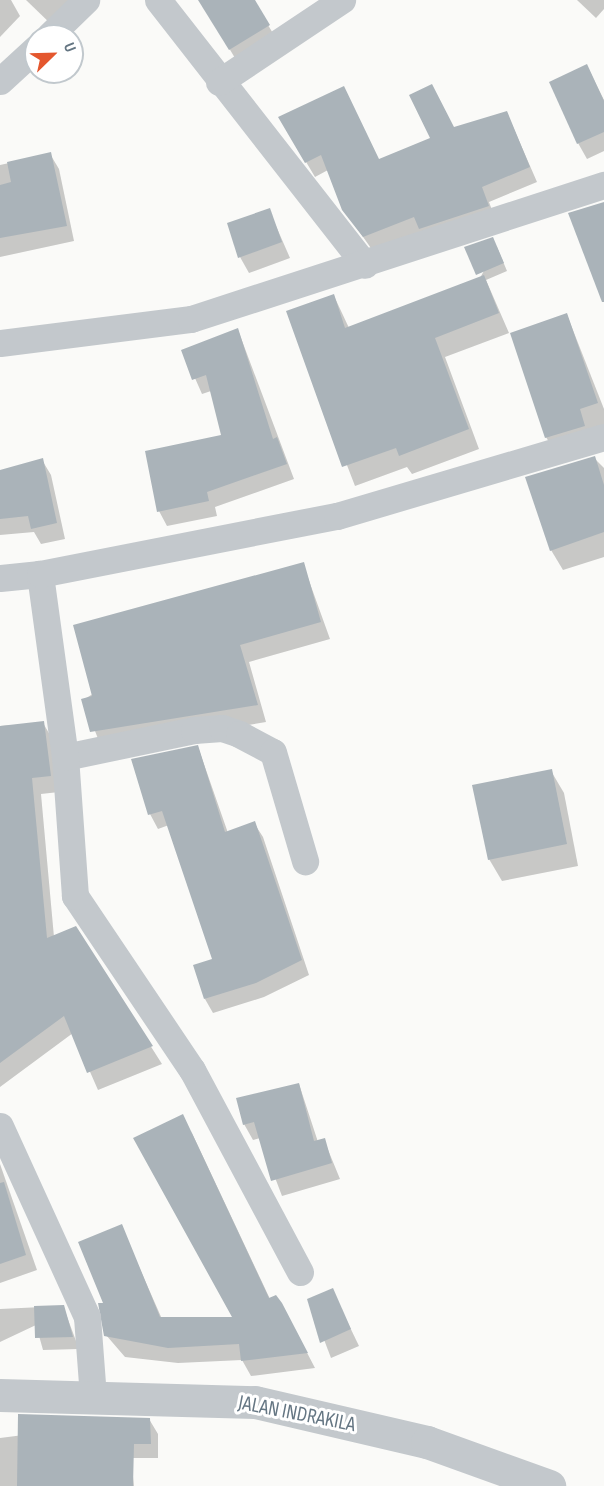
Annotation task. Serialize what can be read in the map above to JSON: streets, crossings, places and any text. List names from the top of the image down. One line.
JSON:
{"streets":{"street":["JALAN INDRAKILA"]},"north":"top right"}
